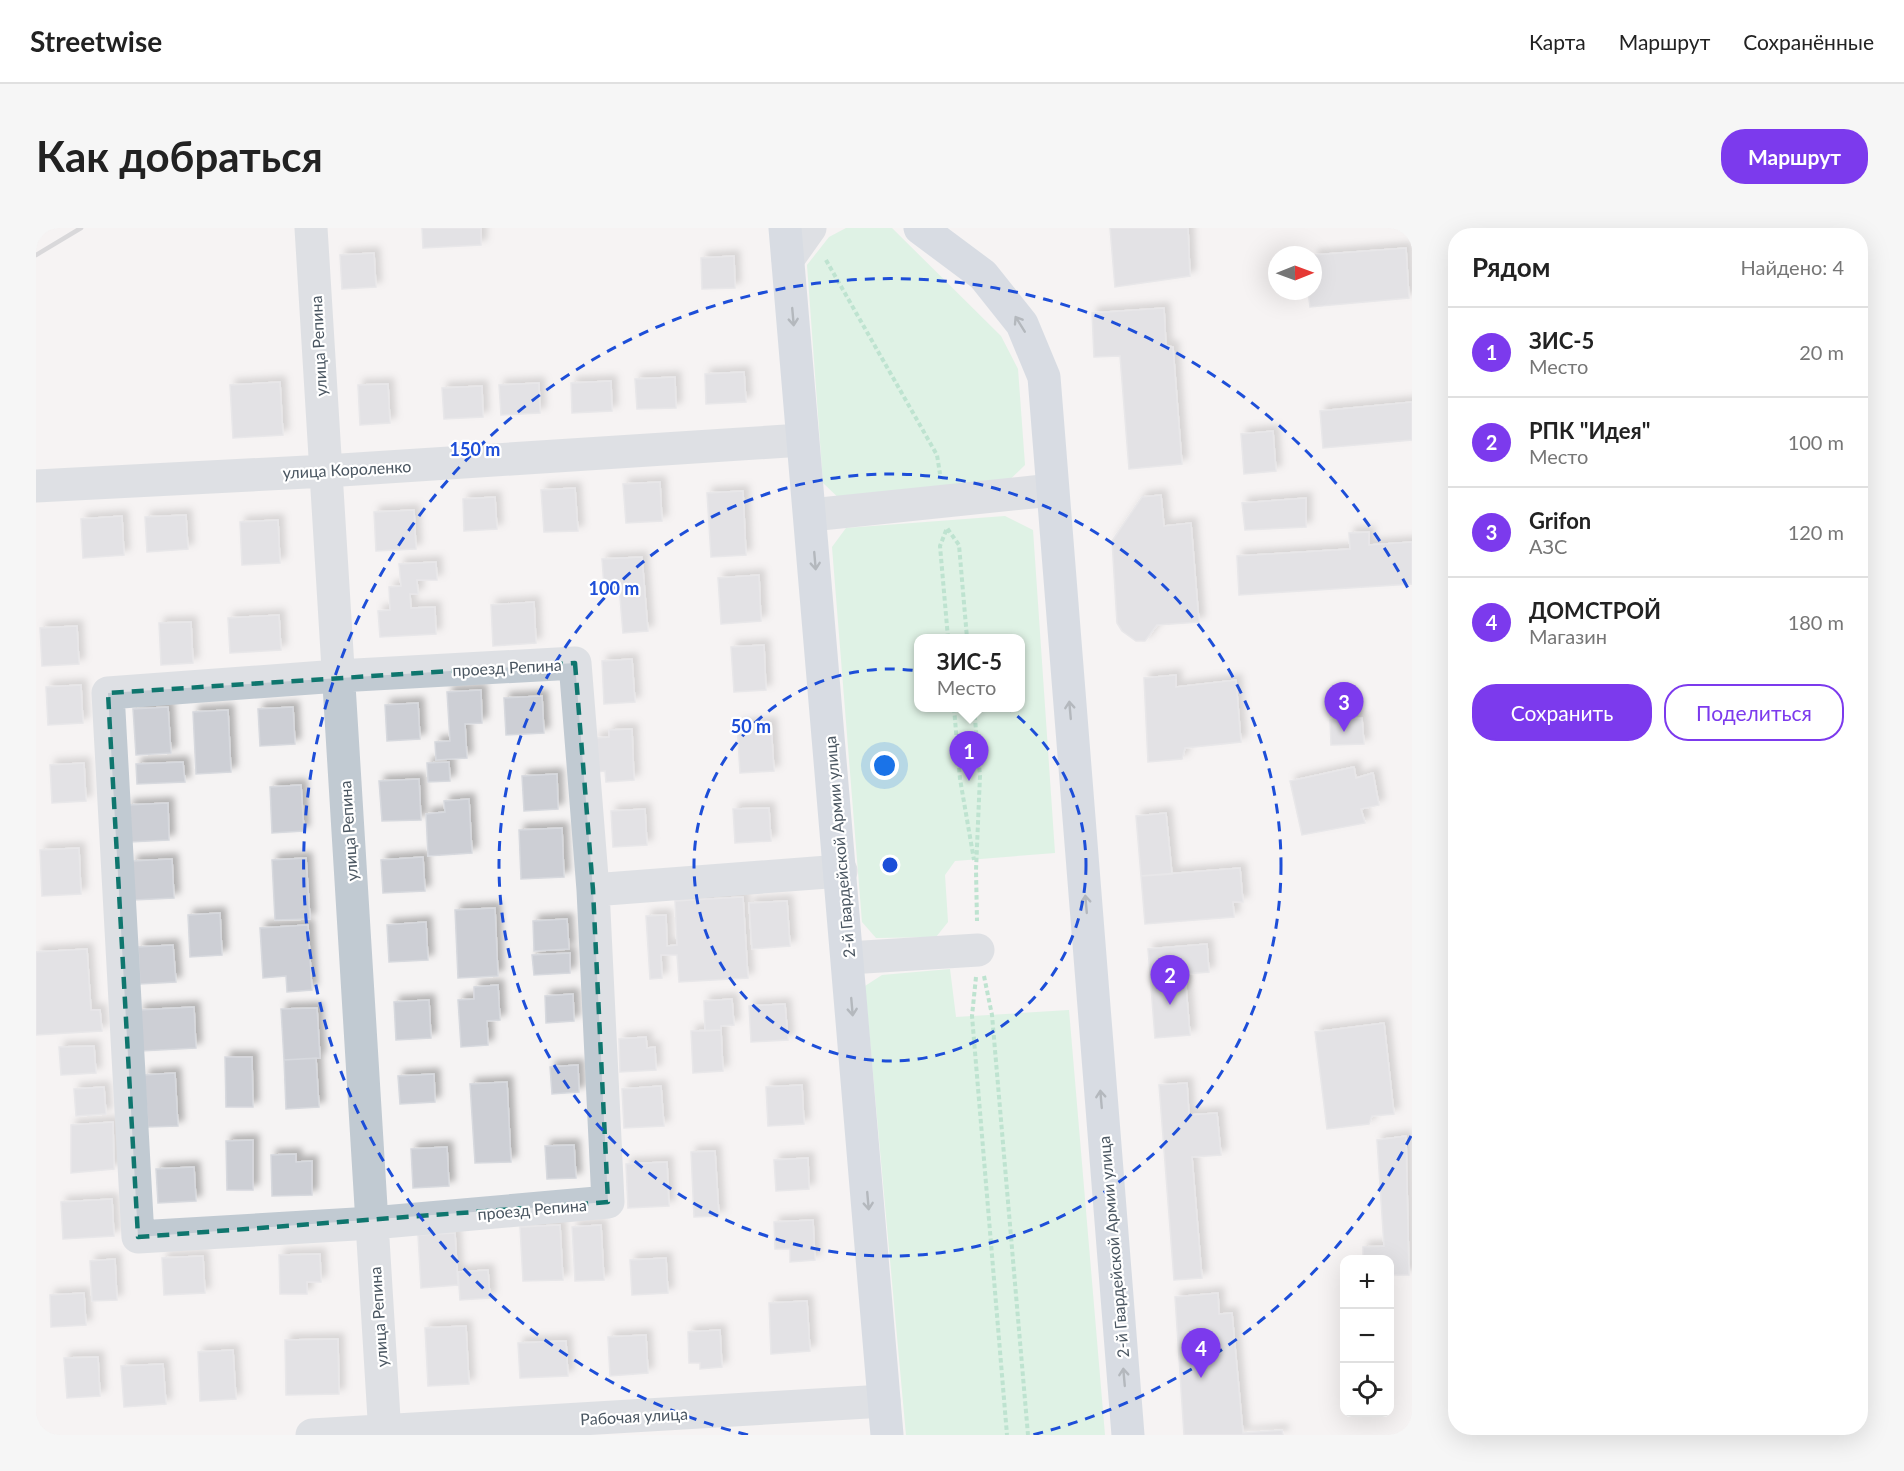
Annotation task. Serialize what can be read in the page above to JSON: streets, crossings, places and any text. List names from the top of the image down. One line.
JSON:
{"streets":{"main road":["2-й Гвардейской Армии улица"],"street":["улица Репина","улица Короленко","проезд Репина","Рабочая улица"]},"crossings":[["улица Репина","улица Короленко"],["улица Репина","проезд Репина"],["улица Репина","Рабочая улица"],["улица Короленко","2-й Гвардейской Армии улица"],["2-й Гвардейской Армии улица","Рабочая улица"]],"north":"right","page":{"header":"Streetwise","nav":["Карта","Маршрут","Сохранённые"],"buttons":["Маршрут",["Сохранить","Поделиться"]],"title":"Как добраться","heading":["Рядом","Найдено: 4"],"list":[{"mark":"1","name":"ЗИС-5","note":"Место","value":"20 m"},{"mark":"2","name":"РПК \"Идея\"","note":"Место","value":"100 m"},{"mark":"3","name":"Grifon","note":"АЗС","value":"120 m"},{"mark":"4","name":"ДОМСТРОЙ","note":"Магазин","value":"180 m"}],"popup":["ЗИС-5","Место"],"pins":["3","1","2","4"],"map_buttons":["+","−"]},"rings":["150 m","100 m","50 m"]}
